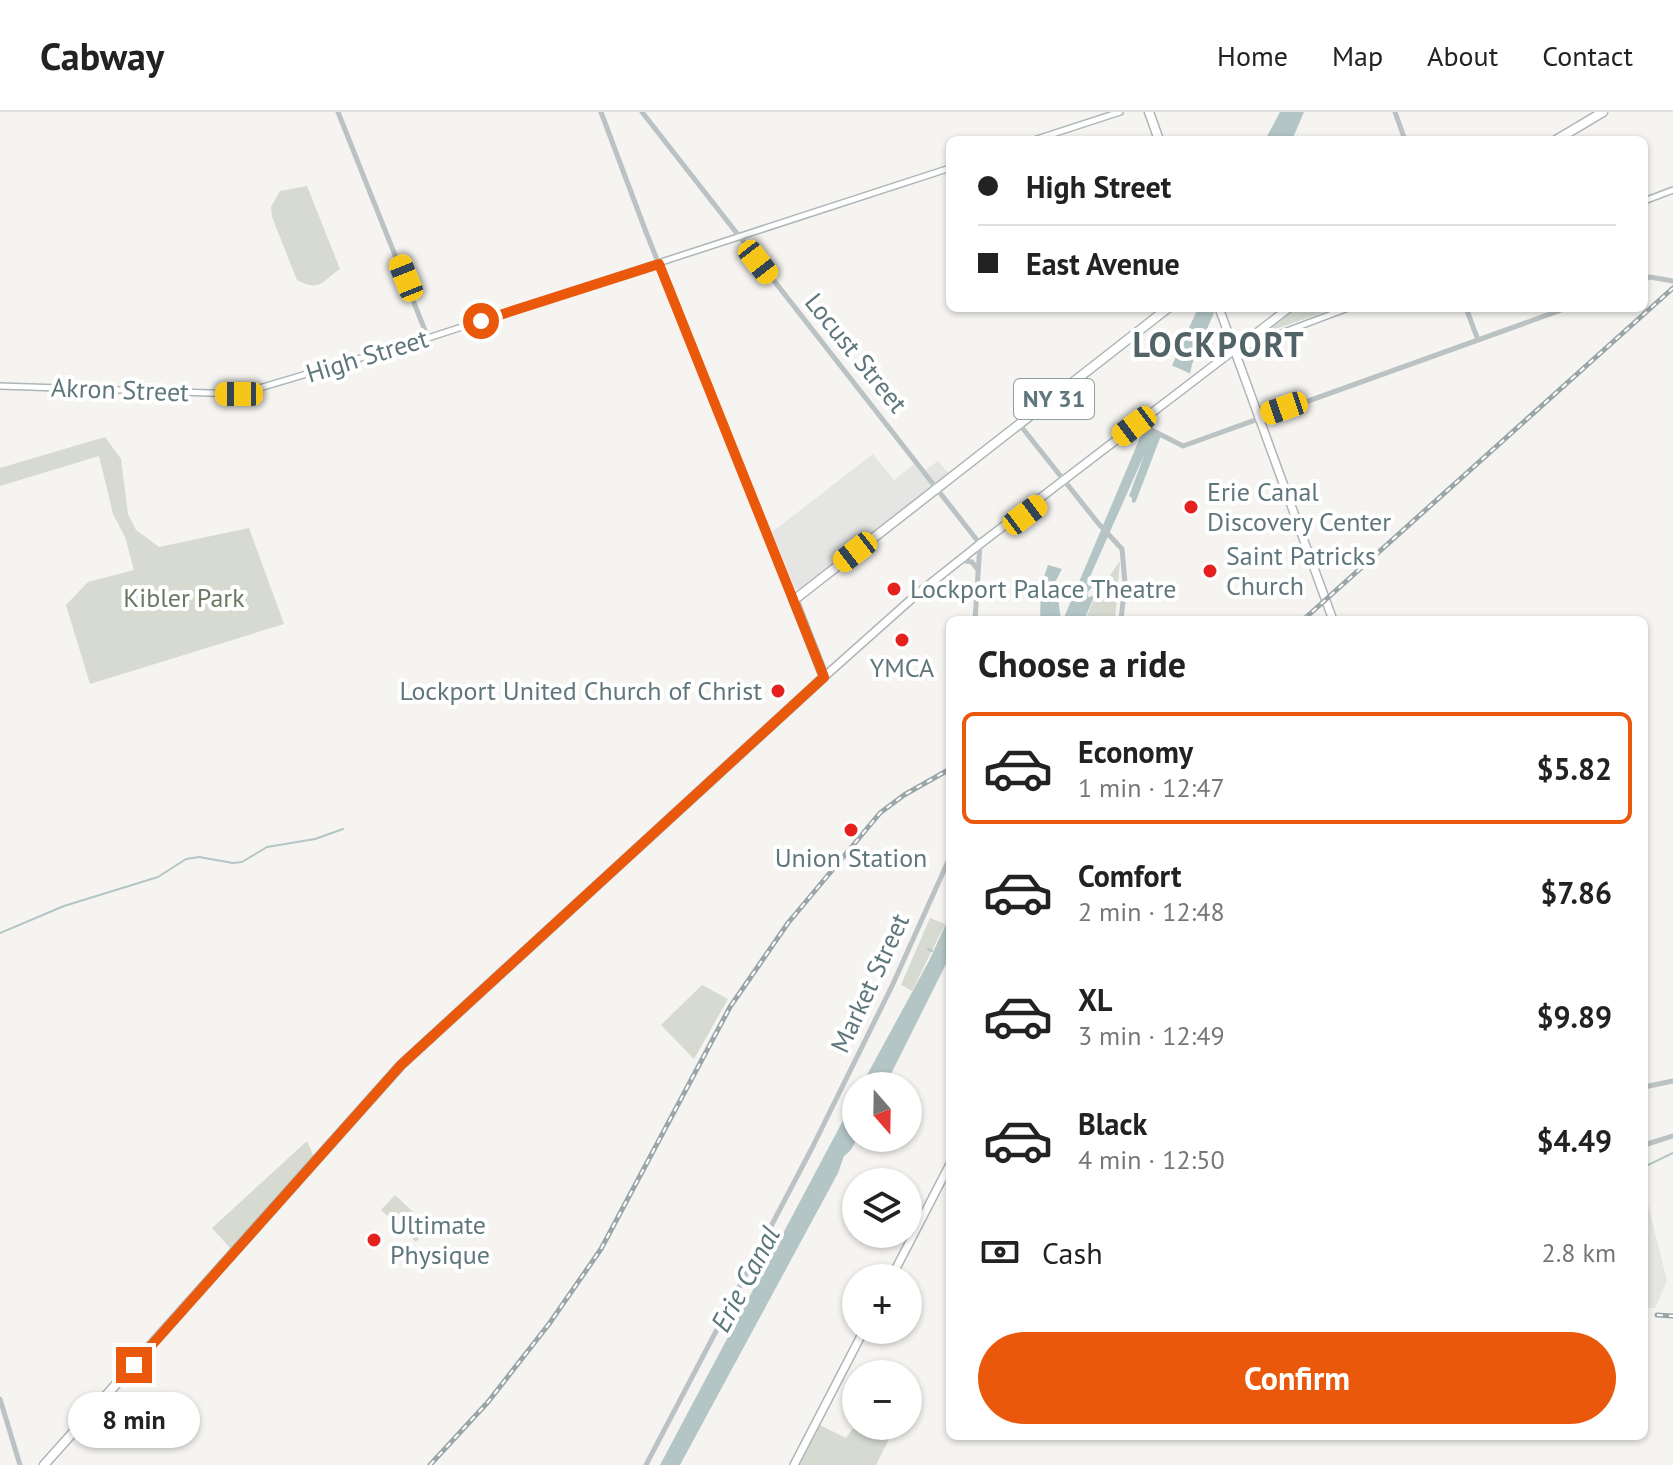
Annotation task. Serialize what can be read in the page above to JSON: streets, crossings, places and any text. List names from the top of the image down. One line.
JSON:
{"streets":{"highway":["NY 31"],"main road":["High Street","Akron Street"],"street":["Locust Street","Market Street"]},"crossings":[["Locust Street","High Street"],["Locust Street","NY 31"],["High Street","Akron Street"]],"districts":["LOCKPORT"],"water":["Erie Canal"],"parks":["Kibler Park"],"places":["Erie Canal Discovery Center","Saint Patricks Church","Lockport Palace Theatre","YMCA","Lockport United Church of Christ","Union Station","Ultimate Physique"],"north":"bottom","page":{"header":"Cabway","nav":["Home","Map","About","Contact"],"banner":["High Street","East Avenue"],"heading":"Choose a ride","list":[{"name":"Economy","note":"1 min · 12:47","value":"$5.82"},{"name":"Comfort","note":"2 min · 12:48","value":"$7.86"},{"name":"XL","note":"3 min · 12:49","value":"$9.89"},{"name":"Black","note":"4 min · 12:50","value":"$4.49"}],"map_buttons":["+","−"],"pay":["Cash","2.8 km"],"buttons":"Confirm","bubble":"8 min"}}
